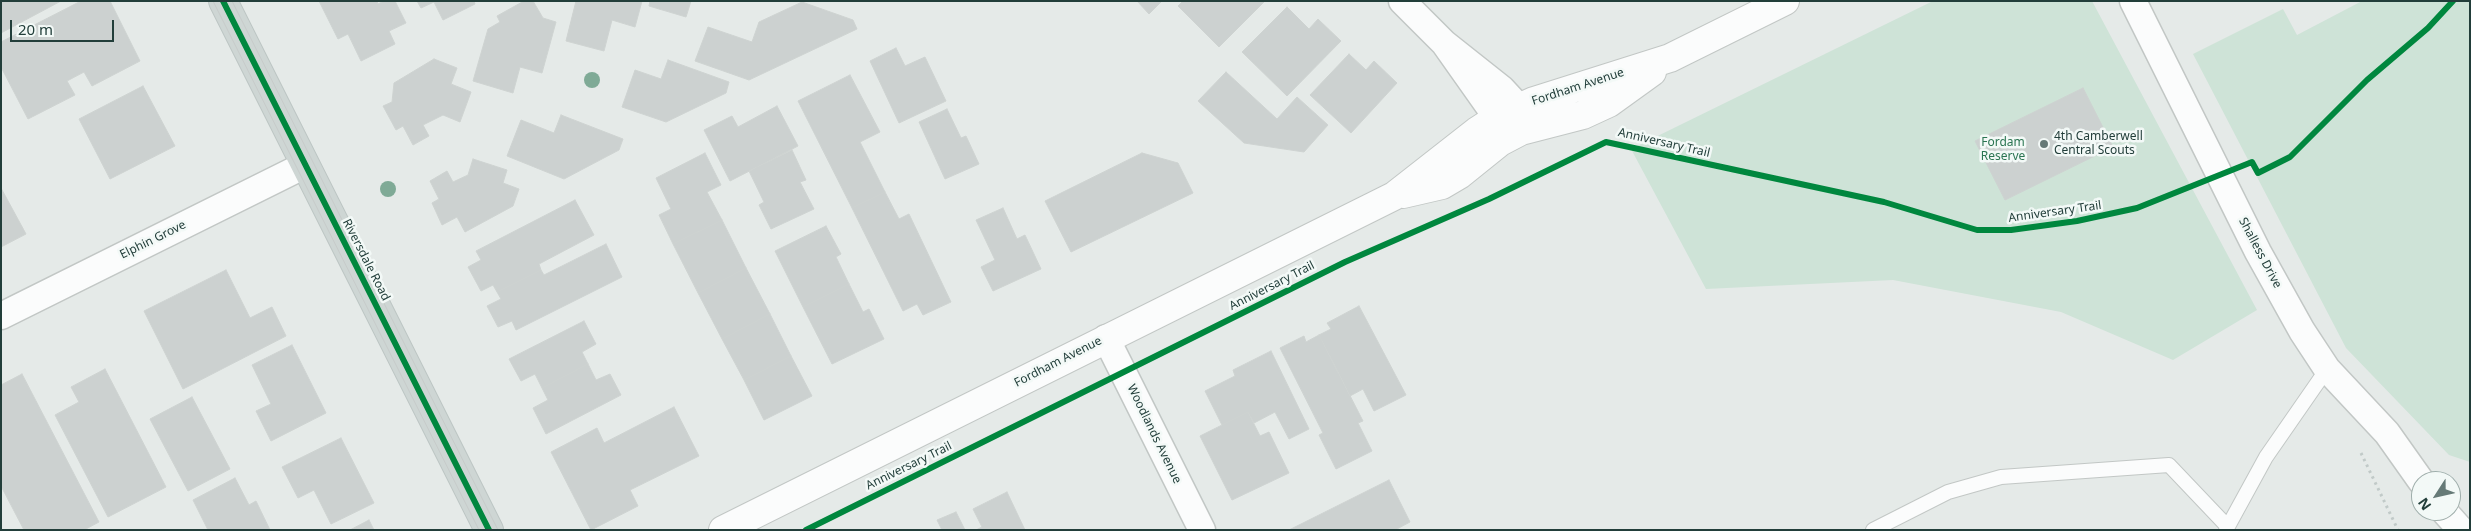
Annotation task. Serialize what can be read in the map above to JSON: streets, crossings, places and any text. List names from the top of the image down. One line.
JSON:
{"streets":{"main road":["Riversdale Road"],"street":["Fordham Avenue","Elphin Grove","Shalless Drive","Woodlands Avenue"],"cycle path":["Anniversary Trail"]},"crossings":[["Fordham Avenue","Woodlands Avenue"],["Elphin Grove","Riversdale Road"]],"parks":["Fordam Reserve"],"places":["4th Camberwell Central Scouts"],"scale_bar":"20 m","north":"bottom left"}
